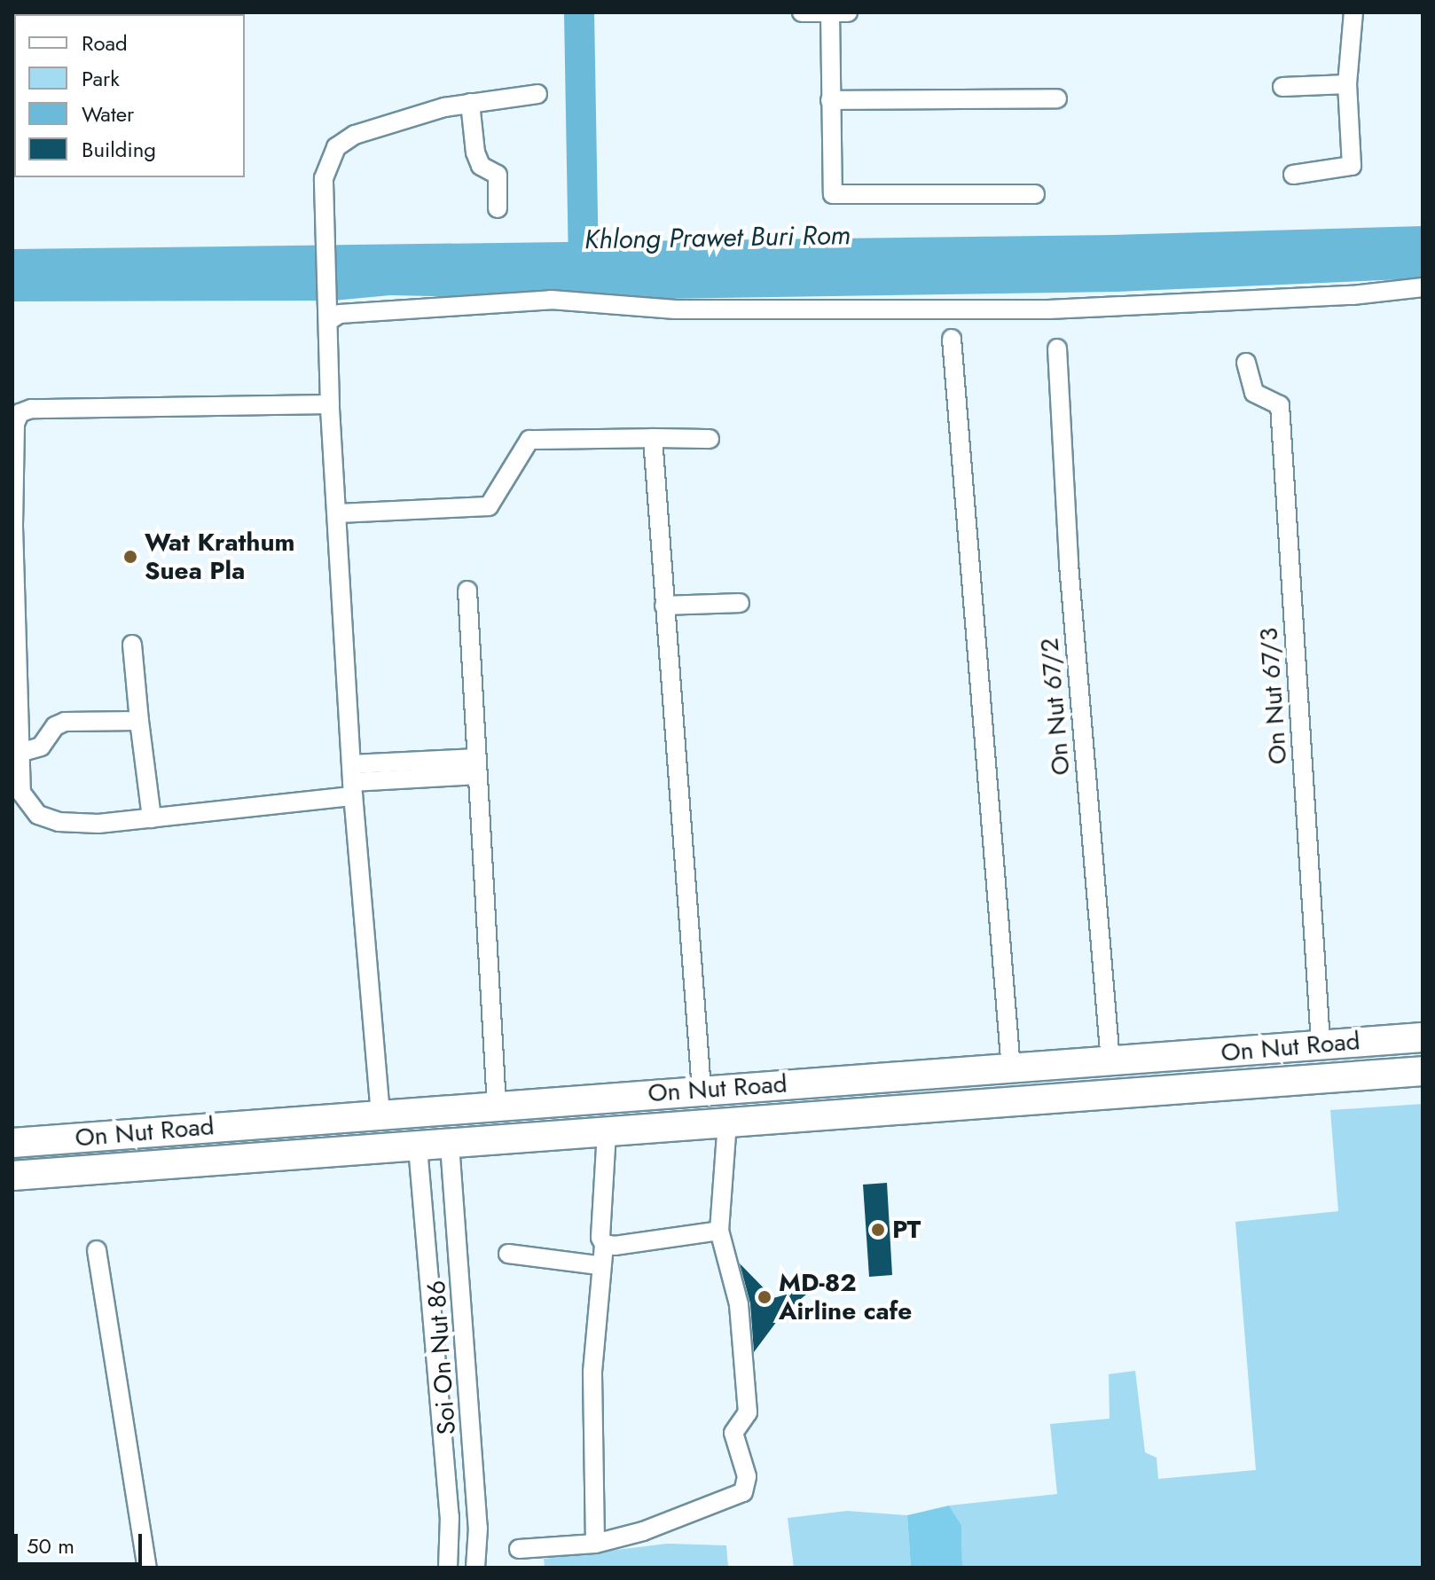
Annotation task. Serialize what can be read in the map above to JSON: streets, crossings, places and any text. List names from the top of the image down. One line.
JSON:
{"streets":{"main road":["On Nut Road"],"street":["On Nut 67/3","On Nut 67/2","Soi On Nut 86"]},"crossings":[["On Nut 67/3","On Nut Road"],["On Nut 67/2","On Nut Road"],["On Nut Road","Soi On Nut 86"]],"water":["Khlong Prawet Buri Rom"],"places":["Wat Krathum Suea Pla","PT","MD-82 Airline cafe"],"legend":["Road","Park","Water","Building"],"scale_bar":"50 m"}
